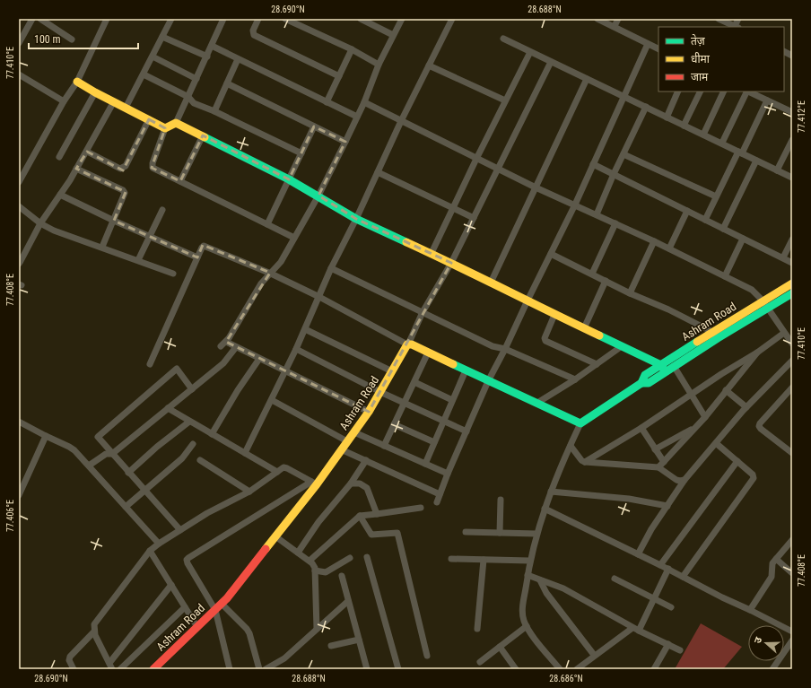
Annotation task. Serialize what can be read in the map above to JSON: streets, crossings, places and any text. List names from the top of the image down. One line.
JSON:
{"streets":{"street":["Ashram Road"]},"legend":["तेज़","धीमा","जाम"],"scale_bar":"100 m","north":"left","coordinates":["28.690°N","28.688°N","77.410°E","77.412°E","77.408°E","77.406°E","28.686°N"]}
